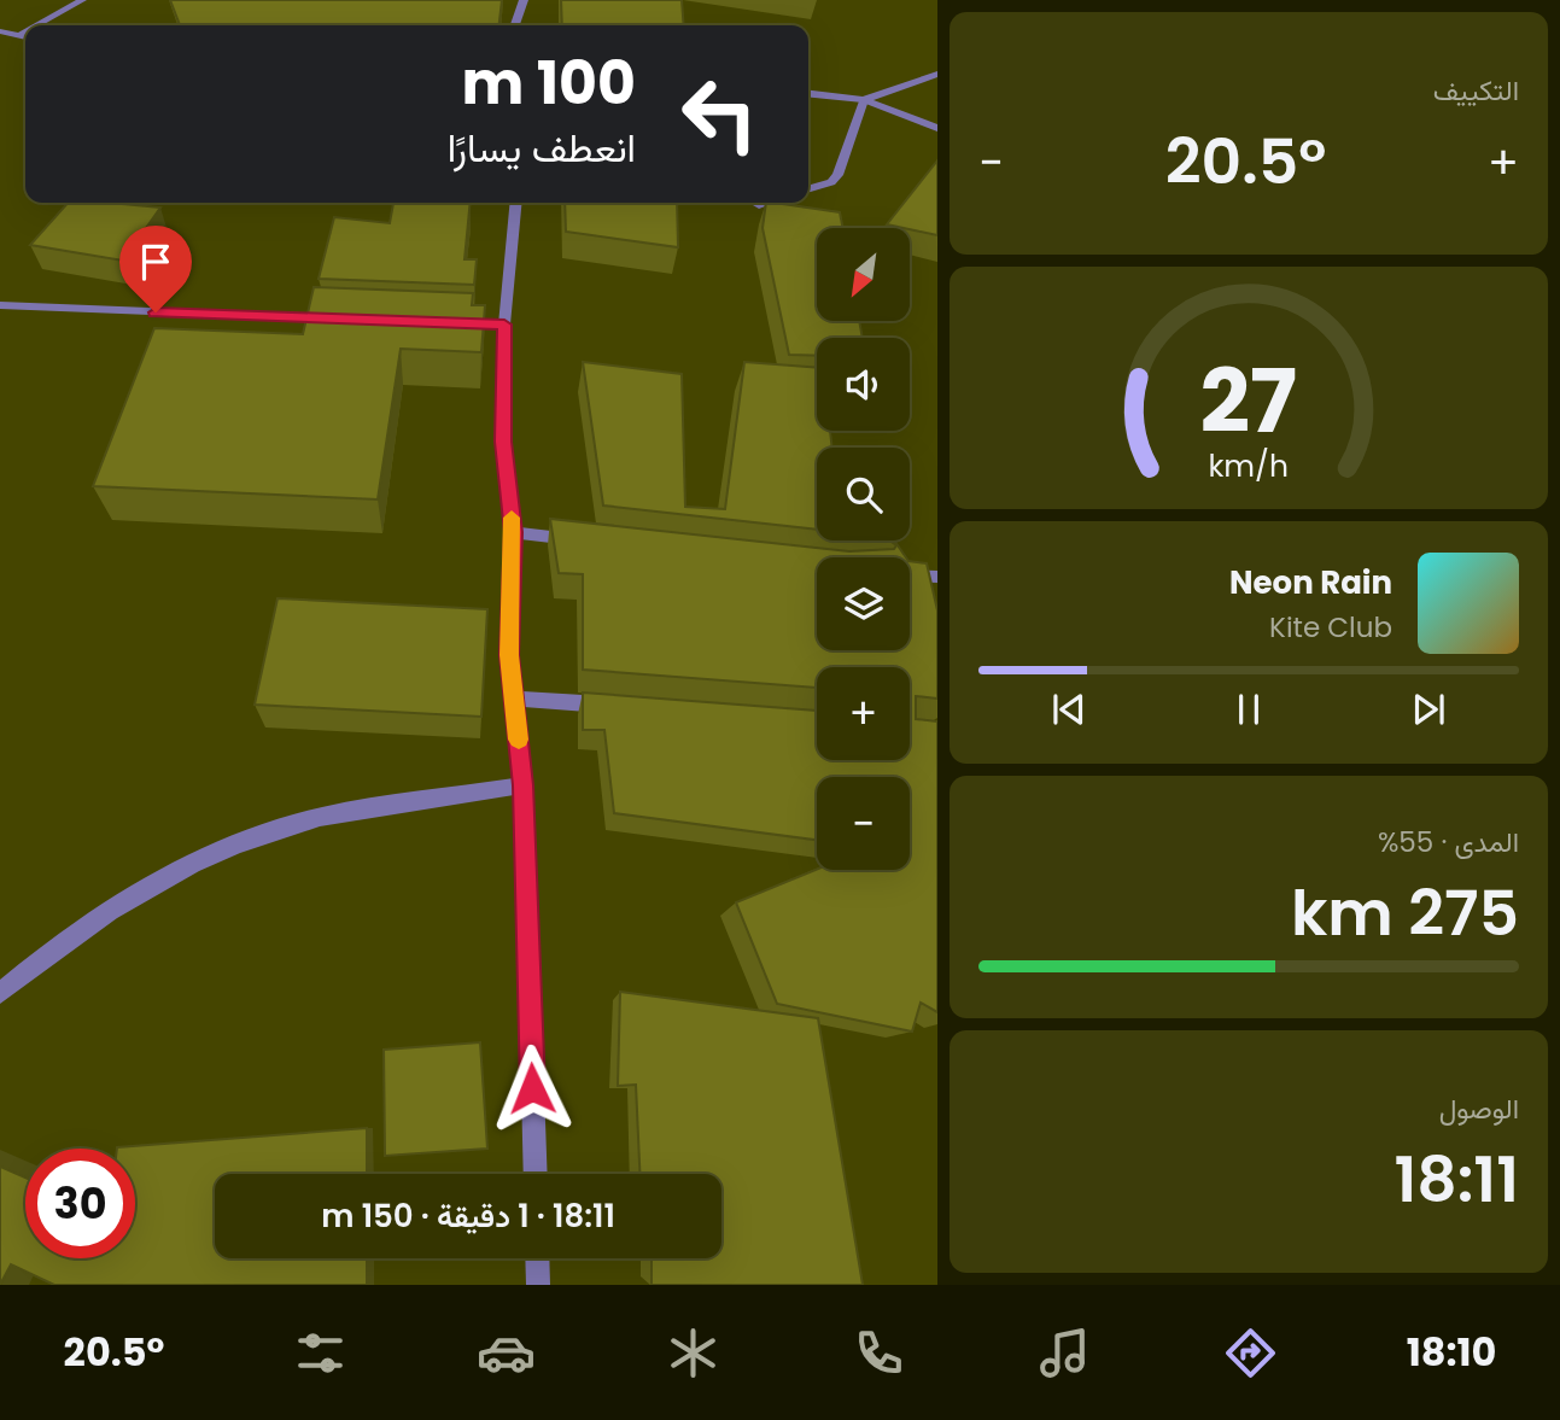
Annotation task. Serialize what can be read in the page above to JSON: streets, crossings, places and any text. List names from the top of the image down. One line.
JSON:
{"north":"bottom left","page":{"tile":["التكييف",["المدى · 55%","275 km"],["الوصول","18:11"]],"turn":["100 m","انعطف يسارًا"],"heat":["−","20.5°","+"],"map_buttons":["+","−"],"song":["Neon Rain","Kite Club"],"limit":"30","trip":"18:11 · 1 دقيقة · 150 m","tabs":["18:10","20.5°"],"gauge":["27","km/h"]}}
